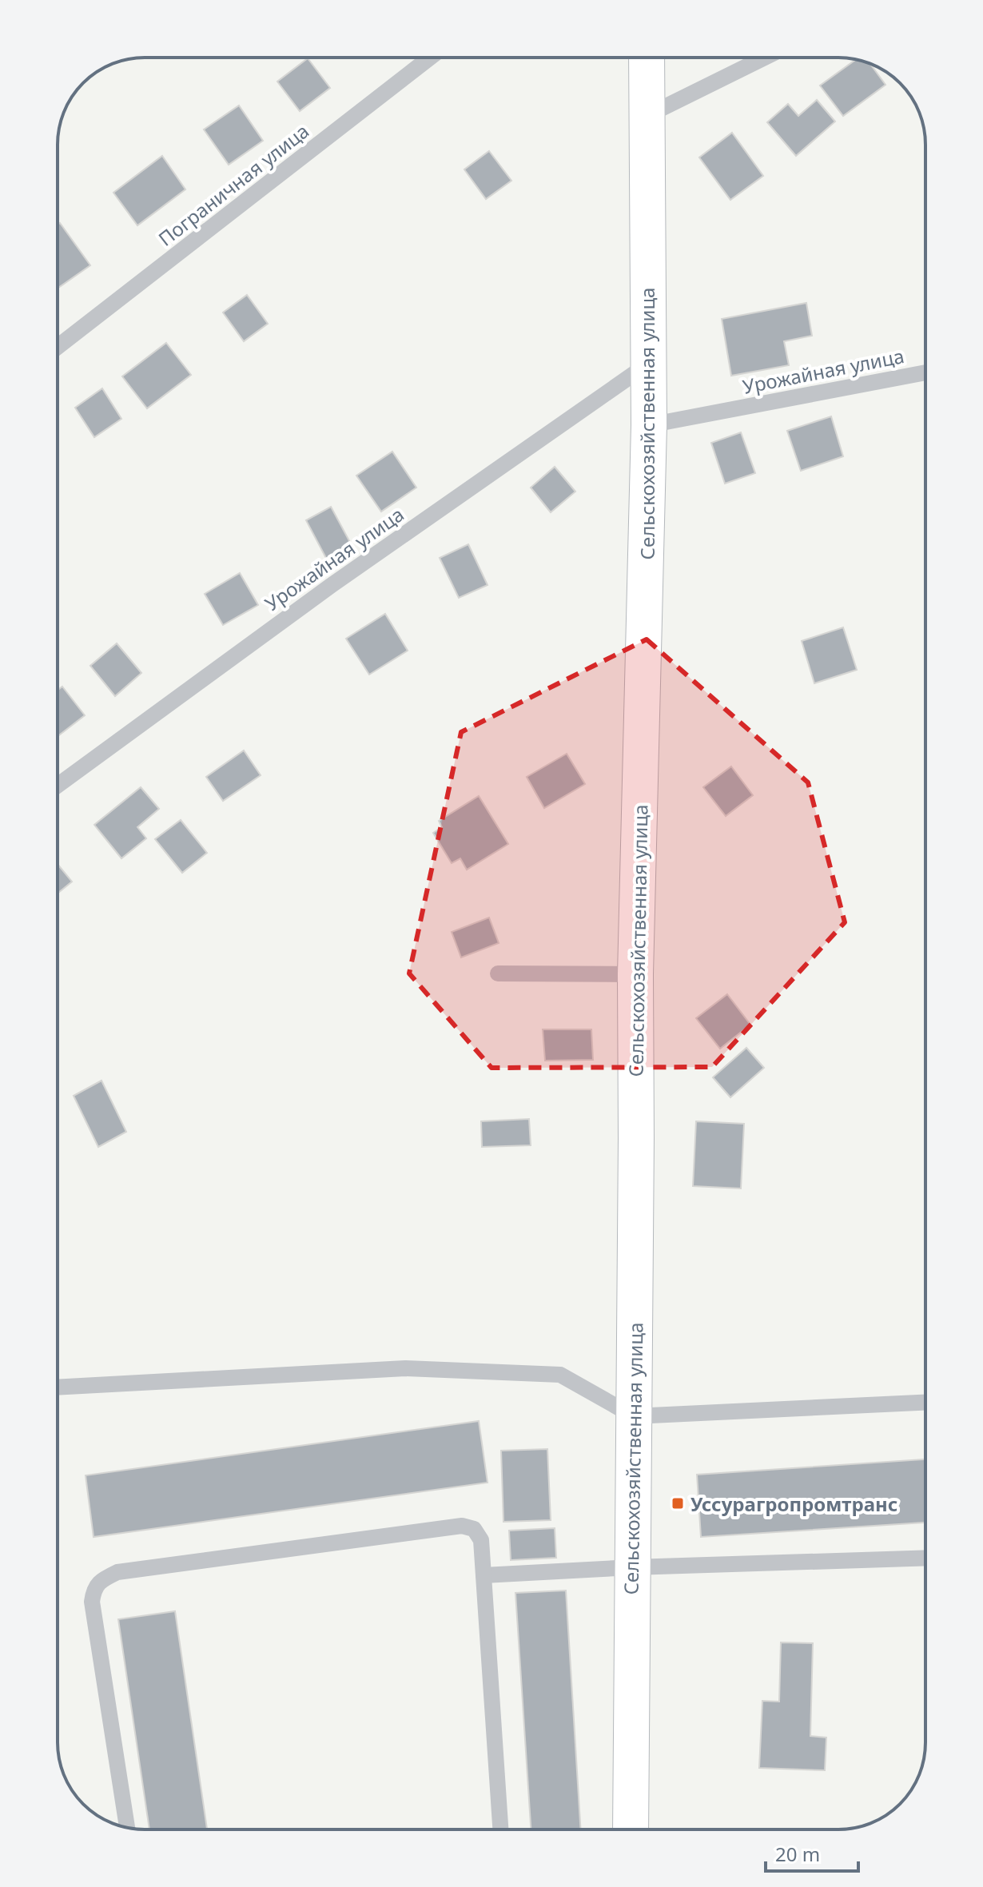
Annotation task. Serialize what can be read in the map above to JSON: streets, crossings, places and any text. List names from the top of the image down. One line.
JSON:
{"streets":{"main road":["Сельскохозяйственная улица"],"lane":["Пограничная улица","Урожайная улица"]},"crossings":[["Урожайная улица","Сельскохозяйственная улица"]],"places":{"transit":["Уссурагропромтранс"]},"scale_bar":"20 m"}
